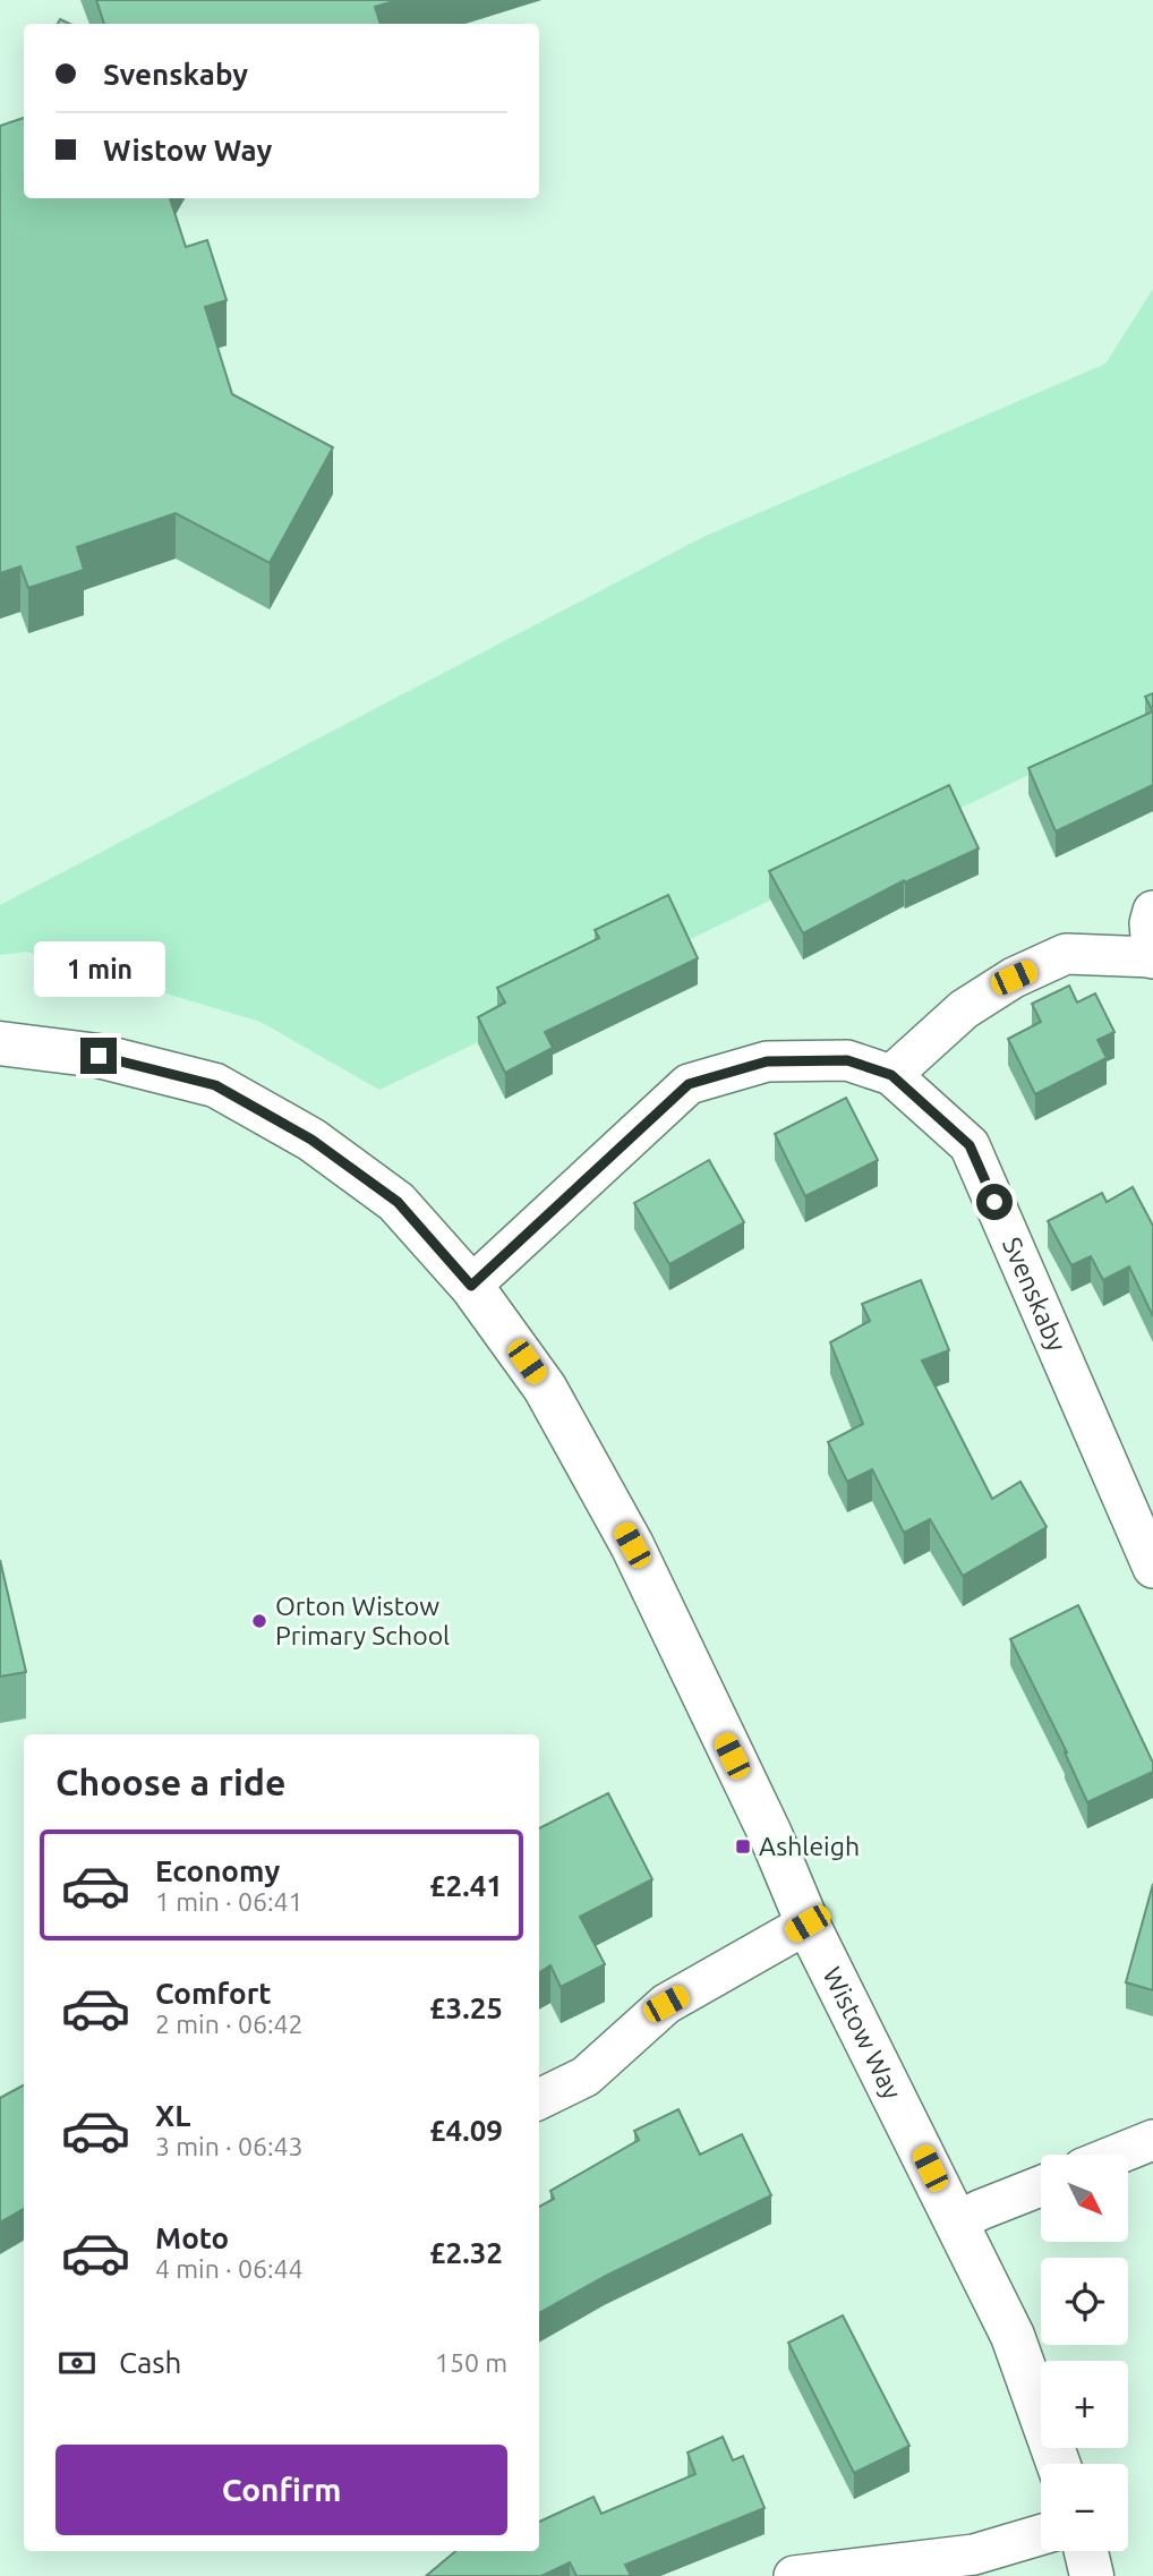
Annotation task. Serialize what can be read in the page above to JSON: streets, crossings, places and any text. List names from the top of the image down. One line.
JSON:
{"streets":{"street":["Svenskaby","Wistow Way"]},"crossings":[["Svenskaby","Wistow Way"]],"places":{"other":["Orton Wistow Primary School"],"transit":["Ashleigh"]},"north":"bottom right","page":{"banner":["Svenskaby","Wistow Way"],"bubble":"1 min","heading":"Choose a ride","list":[{"name":"Economy","note":"1 min · 06:41","value":"£2.41"},{"name":"Comfort","note":"2 min · 06:42","value":"£3.25"},{"name":"XL","note":"3 min · 06:43","value":"£4.09"},{"name":"Moto","note":"4 min · 06:44","value":"£2.32"}],"map_buttons":["+","−"],"pay":["Cash","150 m"],"buttons":"Confirm"}}
